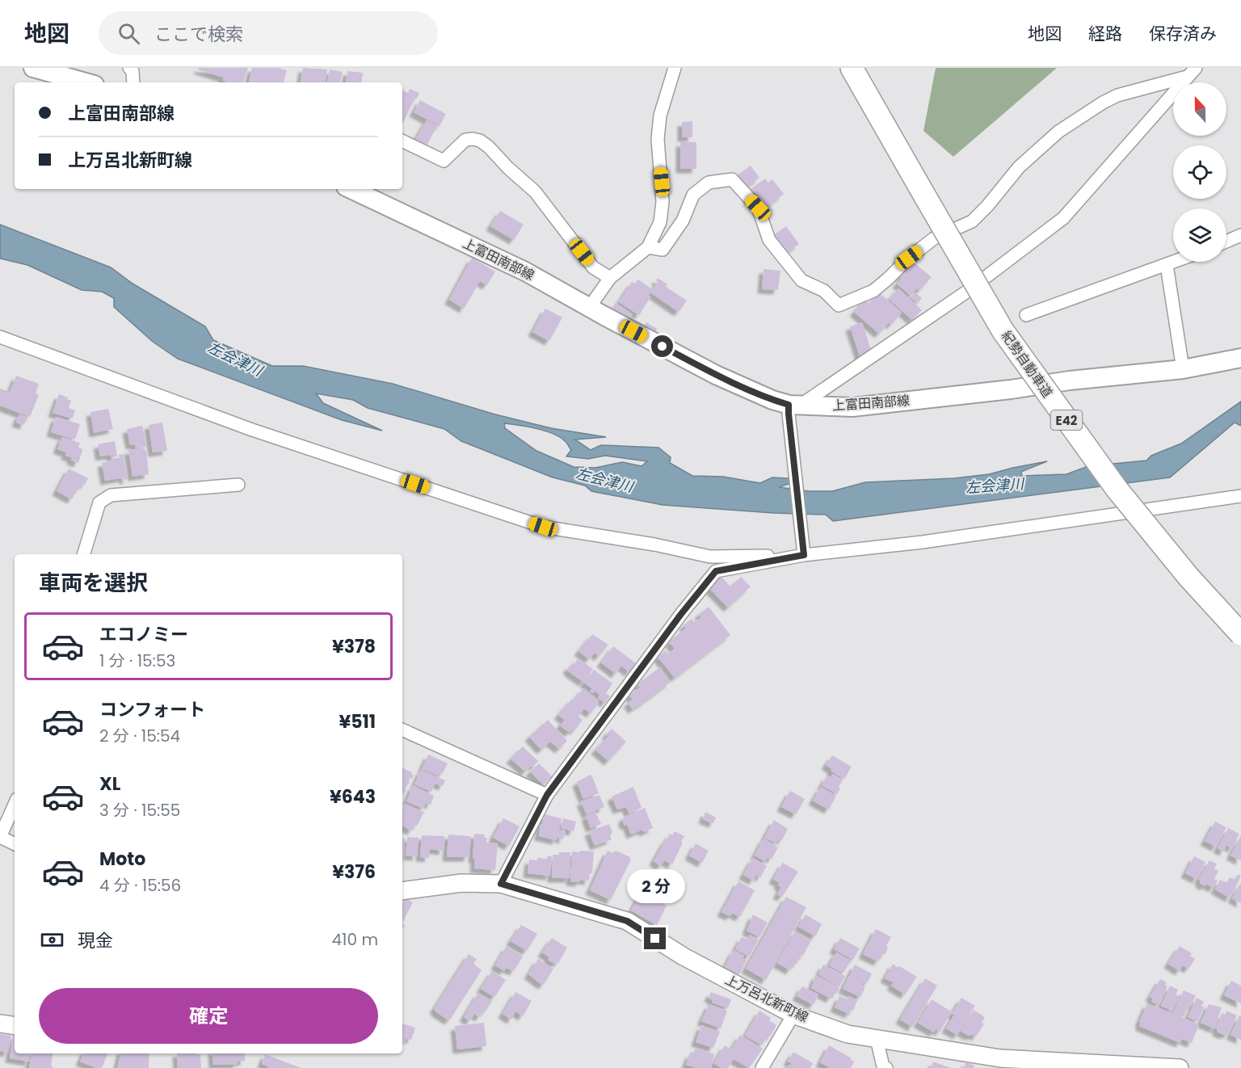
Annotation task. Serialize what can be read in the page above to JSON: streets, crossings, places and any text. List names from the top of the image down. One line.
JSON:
{"streets":{"highway":["紀勢自動車道","E42"],"main road":["上富田南部線","上万呂北新町線"]},"water":["左会津川"],"north":"top","page":{"header":"地図","search":"ここで検索","nav":["地図","経路","保存済み"],"banner":["上富田南部線","上万呂北新町線"],"heading":"車両を選択","list":[{"name":"エコノミー","note":"1 分 · 15:53","value":"¥378"},{"name":"コンフォート","note":"2 分 · 15:54","value":"¥511"},{"name":"XL","note":"3 分 · 15:55","value":"¥643"},{"name":"Moto","note":"4 分 · 15:56","value":"¥376"}],"bubble":"2 分","pay":["現金","410 m"],"buttons":"確定"}}
